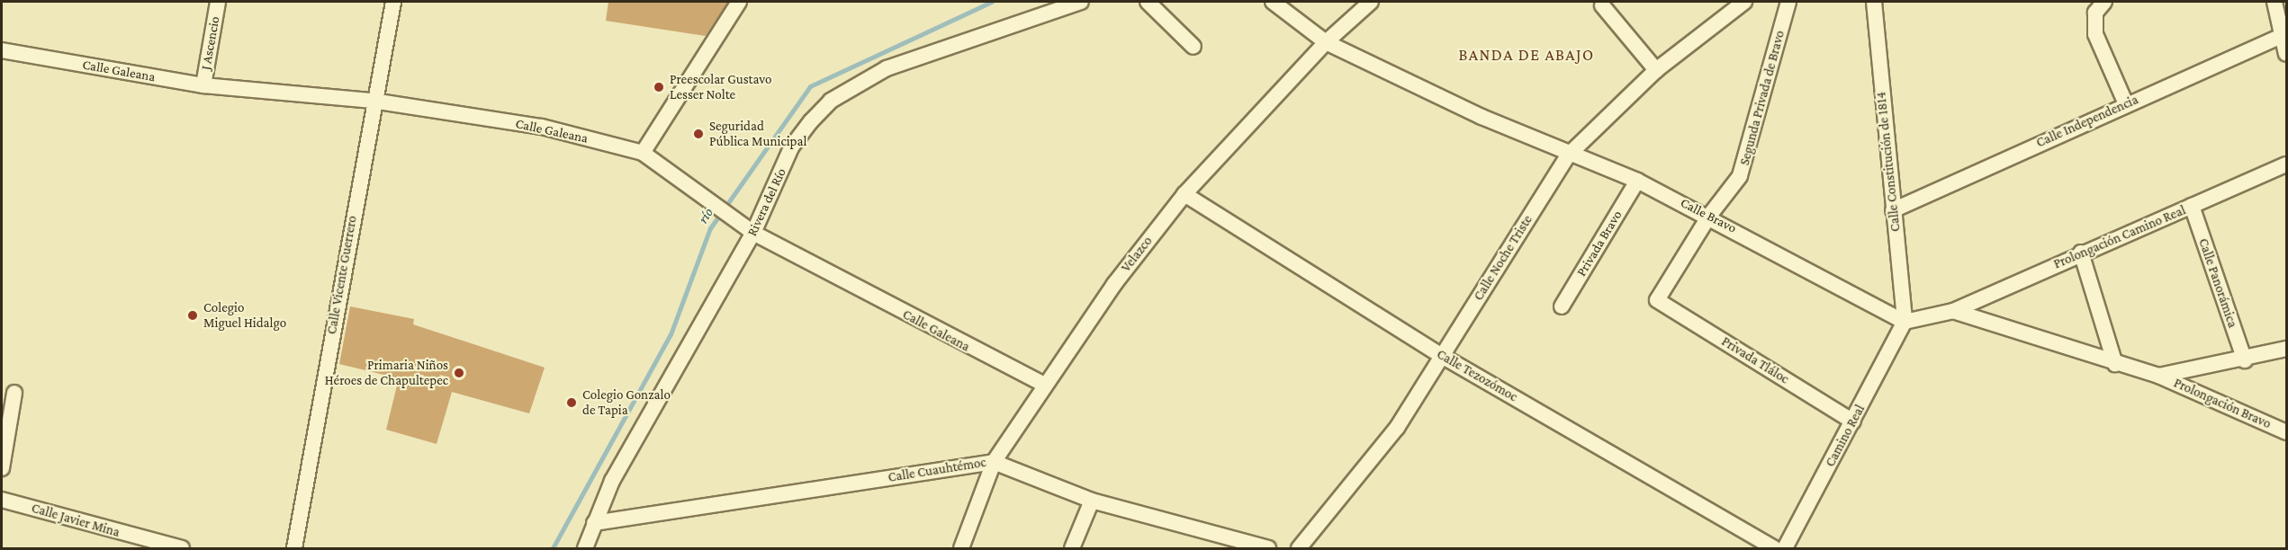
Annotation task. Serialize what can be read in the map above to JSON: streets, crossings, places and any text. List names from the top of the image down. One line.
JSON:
{"streets":{"street":["J Ascencio","Calle Galeana","Segunda Privada de Bravo","Calle Independencia","Calle Constitución de 1814","Rivera del Río","Calle Bravo","Prolongación Camino Real","Privada Bravo","Velazco","Calle Noche Triste","Calle Vicente Guerrero","Calle Panorámica","Privada Tláloc","Calle Tezozómoc","Prolongación Bravo","Camino Real","Calle Cuauhtémoc","Calle Javier Mina"]},"crossings":[["J Ascencio","Calle Galeana"],["Calle Galeana","Rivera del Río"],["Calle Galeana","Velazco"],["Calle Galeana","Calle Vicente Guerrero"],["Segunda Privada de Bravo","Calle Bravo"],["Segunda Privada de Bravo","Privada Tláloc"],["Calle Independencia","Calle Constitución de 1814"],["Calle Constitución de 1814","Calle Bravo"],["Calle Constitución de 1814","Camino Real"],["Rivera del Río","Calle Cuauhtémoc"],["Calle Bravo","Privada Bravo"],["Calle Bravo","Velazco"],["Calle Bravo","Calle Noche Triste"],["Calle Bravo","Camino Real"],["Prolongación Camino Real","Calle Panorámica"],["Velazco","Calle Tezozómoc"],["Velazco","Calle Cuauhtémoc"],["Calle Noche Triste","Calle Tezozómoc"],["Privada Tláloc","Camino Real"]],"districts":["BANDA DE ABAJO"],"water":["río"],"places":["Preescolar Gustavo Lesser Nolte","Seguridad Pública Municipal","Colegio Miguel Hidalgo","Primaria Niños Héroes de Chapultepec","Colegio Gonzalo de Tapia"]}
